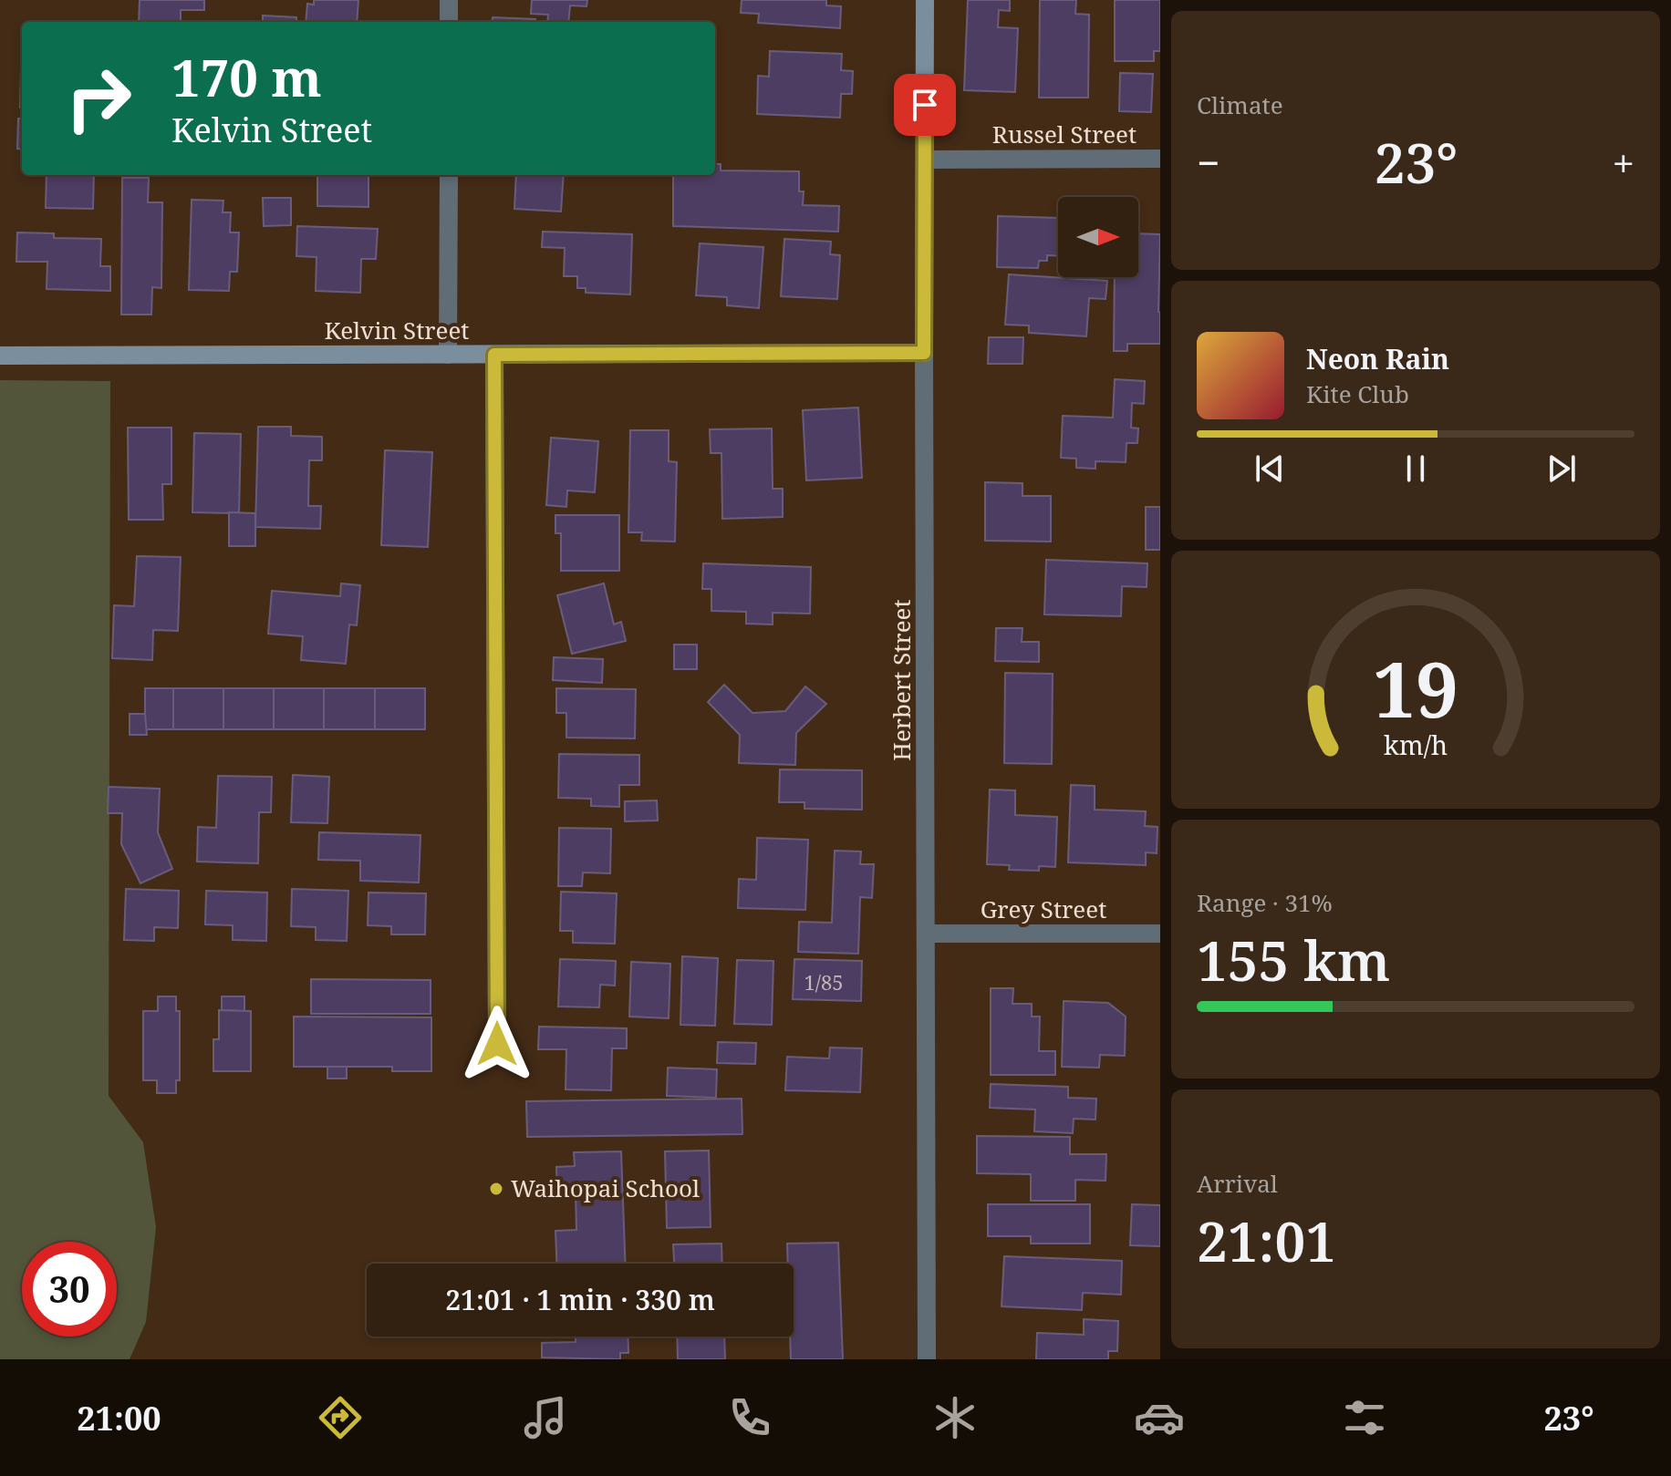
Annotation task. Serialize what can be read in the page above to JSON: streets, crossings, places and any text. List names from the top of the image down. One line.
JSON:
{"streets":{"main road":["Kelvin Street","Herbert Street"],"street":["Russel Street","Grey Street"]},"crossings":[["Russel Street","Herbert Street"],["Kelvin Street","Herbert Street"],["Herbert Street","Grey Street"]],"places":["Waihopai School"],"house_numbers":["1/85"],"north":"right","page":{"tile":["Climate",["Range · 31%","155 km"],["Arrival","21:01"]],"turn":["170 m","Kelvin Street"],"heat":["−","23°","+"],"song":["Neon Rain","Kite Club"],"limit":"30","trip":"21:01 · 1 min · 330 m","tabs":["21:00","23°"],"gauge":["19","km/h"]}}
